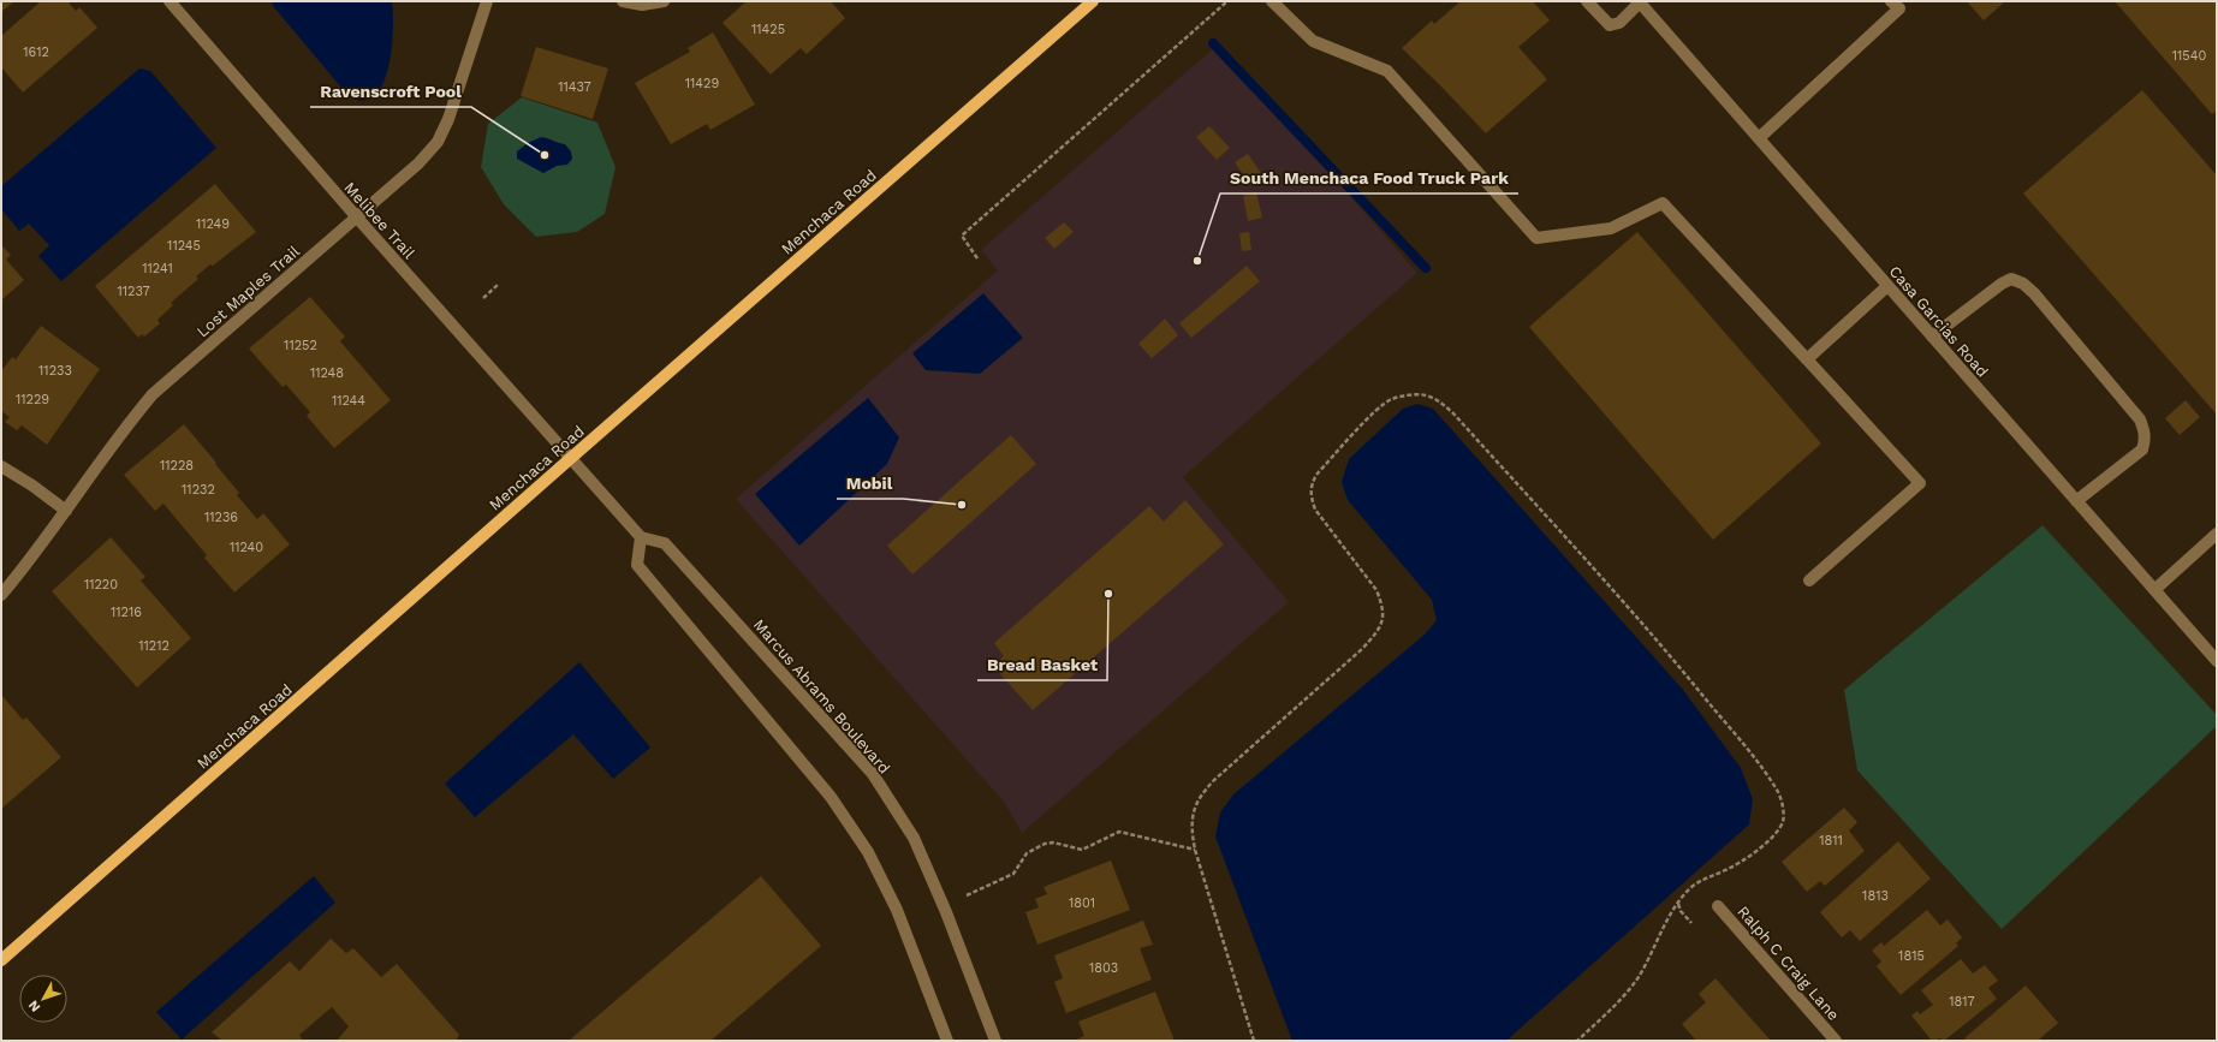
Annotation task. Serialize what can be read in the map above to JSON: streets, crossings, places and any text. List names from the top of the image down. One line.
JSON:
{"streets":{"main road":["Menchaca Road"],"street":["Melibee Trail","Lost Maples Trail","Casa Garcias Road","Marcus Abrams Boulevard","Ralph C Craig Lane"]},"crossings":[["Menchaca Road","Melibee Trail"],["Melibee Trail","Lost Maples Trail"]],"places":["Ravenscroft Pool","South Menchaca Food Truck Park","Mobil","Bread Basket"],"house_numbers":["11425","1612","11540","11429","11437","11249","11245","11241","11237","11252","11233","11248","11229","11244","11228","11232","11236","11240","11220","11216","11212","1811","1813","1801","1815","1803","1817"],"north":"bottom left"}
